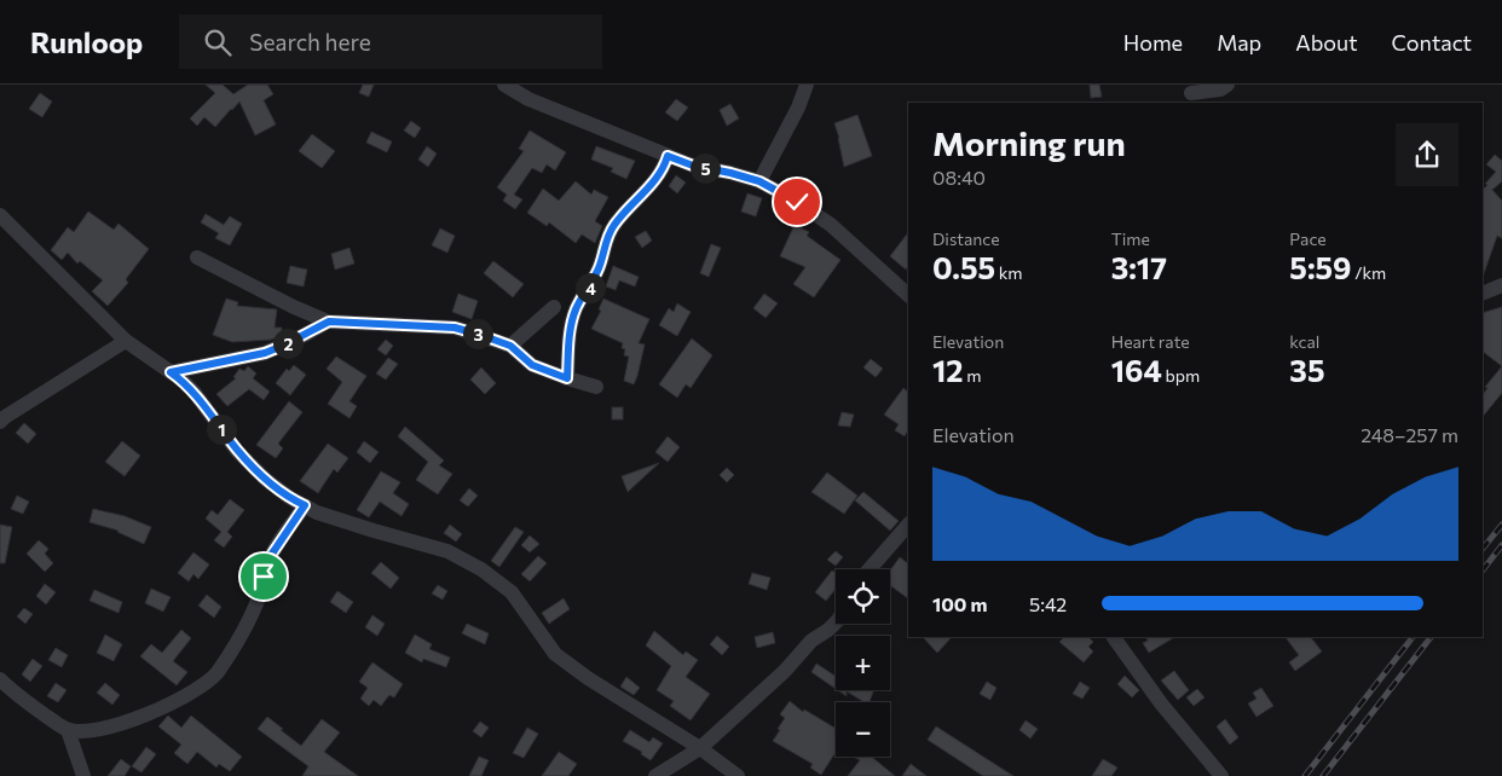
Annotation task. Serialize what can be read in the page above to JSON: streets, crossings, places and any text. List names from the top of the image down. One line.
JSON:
{"page":{"header":"Runloop","search":"Search here","nav":["Home","Map","About","Contact"],"heading":["Morning run","08:40"],"pins":["5","4","3","2","1"],"stats":[["Distance","0.55 km"],["Time","3:17"],["Pace","5:59 /km"],["Elevation","12 m"],["Heart rate","164 bpm"],["kcal","35"]],"chart":["Elevation","248–257 m"],"map_buttons":["+","−"],"list":[{"name":"100 m","note":"5:42"}]}}
